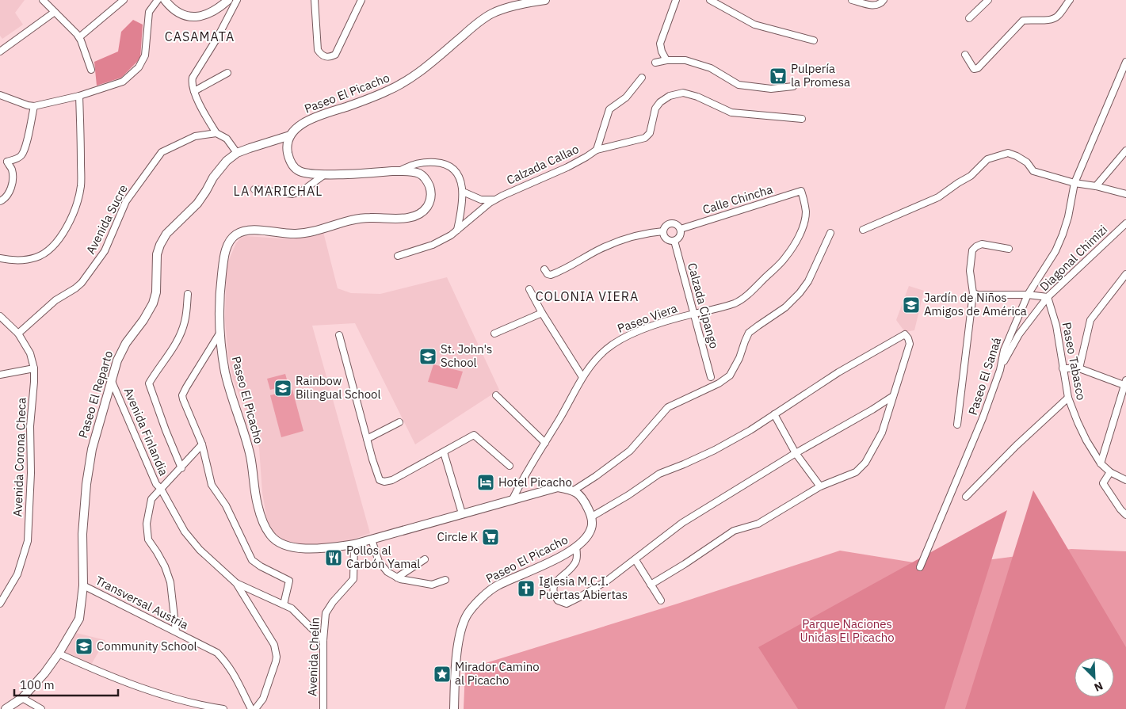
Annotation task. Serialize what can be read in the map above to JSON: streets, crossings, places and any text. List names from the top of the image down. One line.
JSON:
{"streets":{"street":["Paseo El Picacho","Calzada Callao","Calle Chincha","Avenida Sucre","Diagonal Chimizi","Calzada Cipango","Paseo Viera","Paseo Tabasco","Paseo El Sanaá","Paseo El Reparto","Avenida Finlandia","Avenida Corona Checa","Transversal Austria","Avenida Chelín"]},"crossings":[["Paseo El Picacho","Paseo Viera"],["Paseo El Picacho","Paseo El Reparto"],["Paseo El Picacho","Avenida Chelín"],["Calle Chincha","Calzada Cipango"],["Calle Chincha","Paseo Viera"],["Avenida Sucre","Avenida Corona Checa"],["Diagonal Chimizi","Paseo Tabasco"],["Diagonal Chimizi","Paseo El Sanaá"],["Calzada Cipango","Paseo Viera"],["Paseo El Reparto","Avenida Finlandia"],["Paseo El Reparto","Transversal Austria"]],"districts":["CASAMATA","LA MARICHAL","COLONIA VIERA"],"parks":["Parque Naciones Unidas El Picacho"],"places":{"supermarket":["Pulpería la Promesa","Circle K"],"school or university":["Jardín de Niños Amigos de América","St. John's School","Rainbow Bilingual School","Community School"],"hotel":["Hotel Picacho"],"restaurant":["Pollos al Carbón Yamal"],"church":["Iglesia M.C.I. Puertas Abiertas"],"place":["Mirador Camino al Picacho"]},"scale_bar":"100 m","north":"bottom right"}
